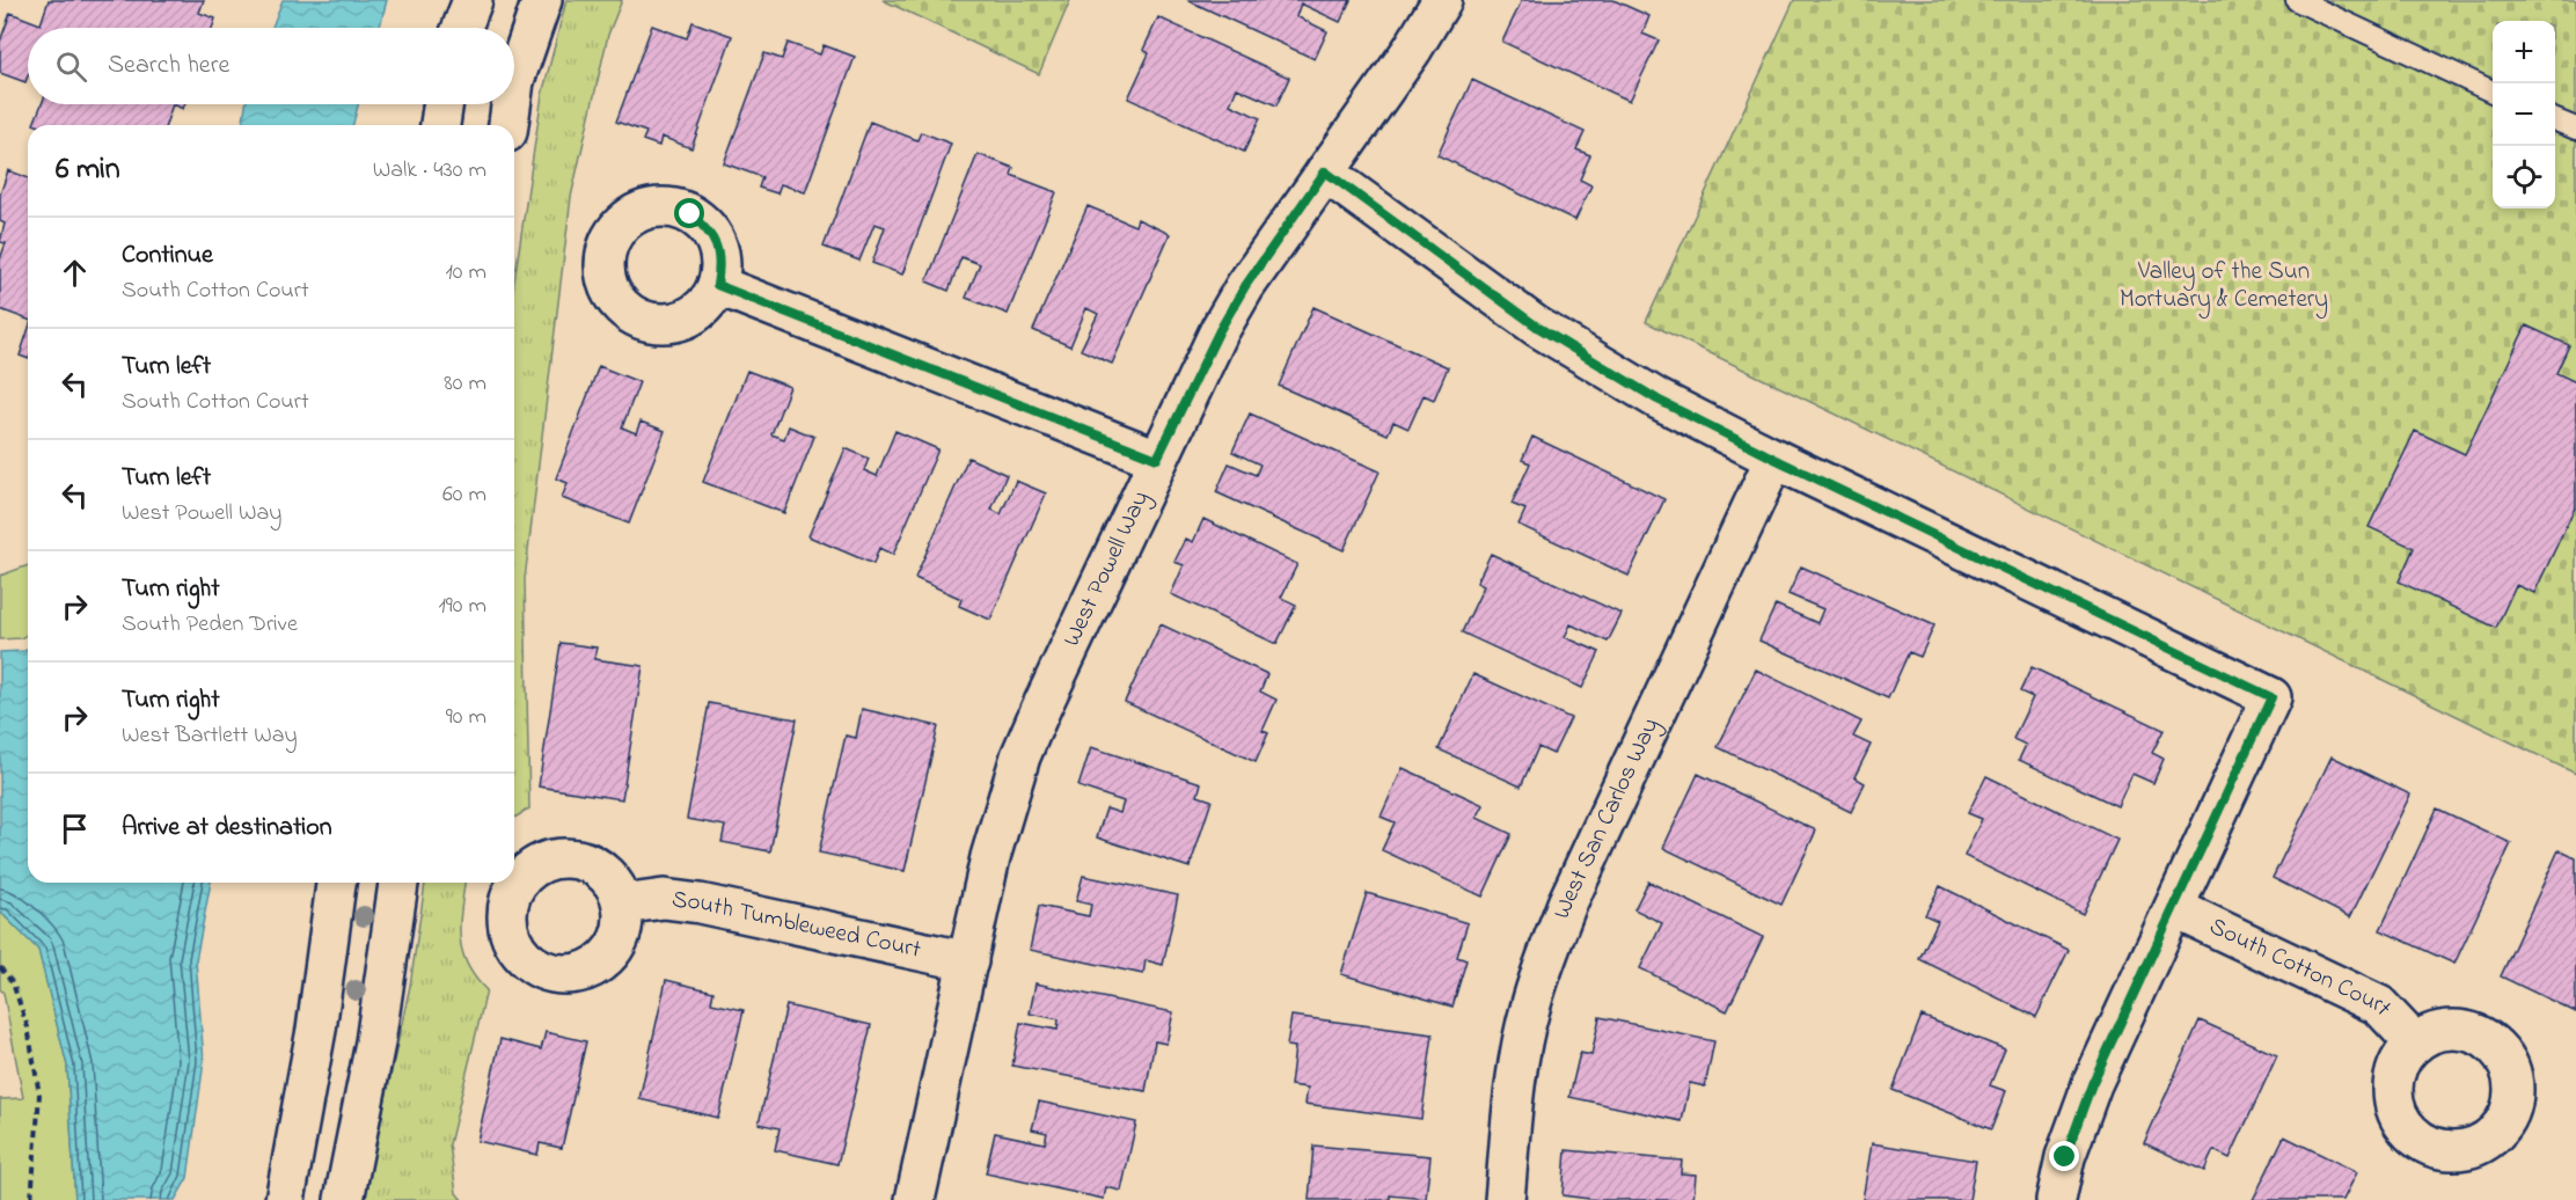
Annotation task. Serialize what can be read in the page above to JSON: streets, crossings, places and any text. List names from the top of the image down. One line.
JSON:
{"streets":{"street":["West Powell Way","West San Carlos Way","South Tumbleweed Court","South Cotton Court"]},"crossings":[["West Powell Way","South Tumbleweed Court"]],"parks":["Valley of the Sun Mortuary & Cemetery"],"page":{"map_buttons":["+","−"],"search":"Search here","heading":["6 min","Walk · 430 m"],"list":[["Continue","South Cotton Court","10 m"],["Turn left","South Cotton Court","80 m"],["Turn left","West Powell Way","60 m"],["Turn right","South Peden Drive","190 m"],["Turn right","West Bartlett Way","90 m"],"Arrive at destination"]}}
